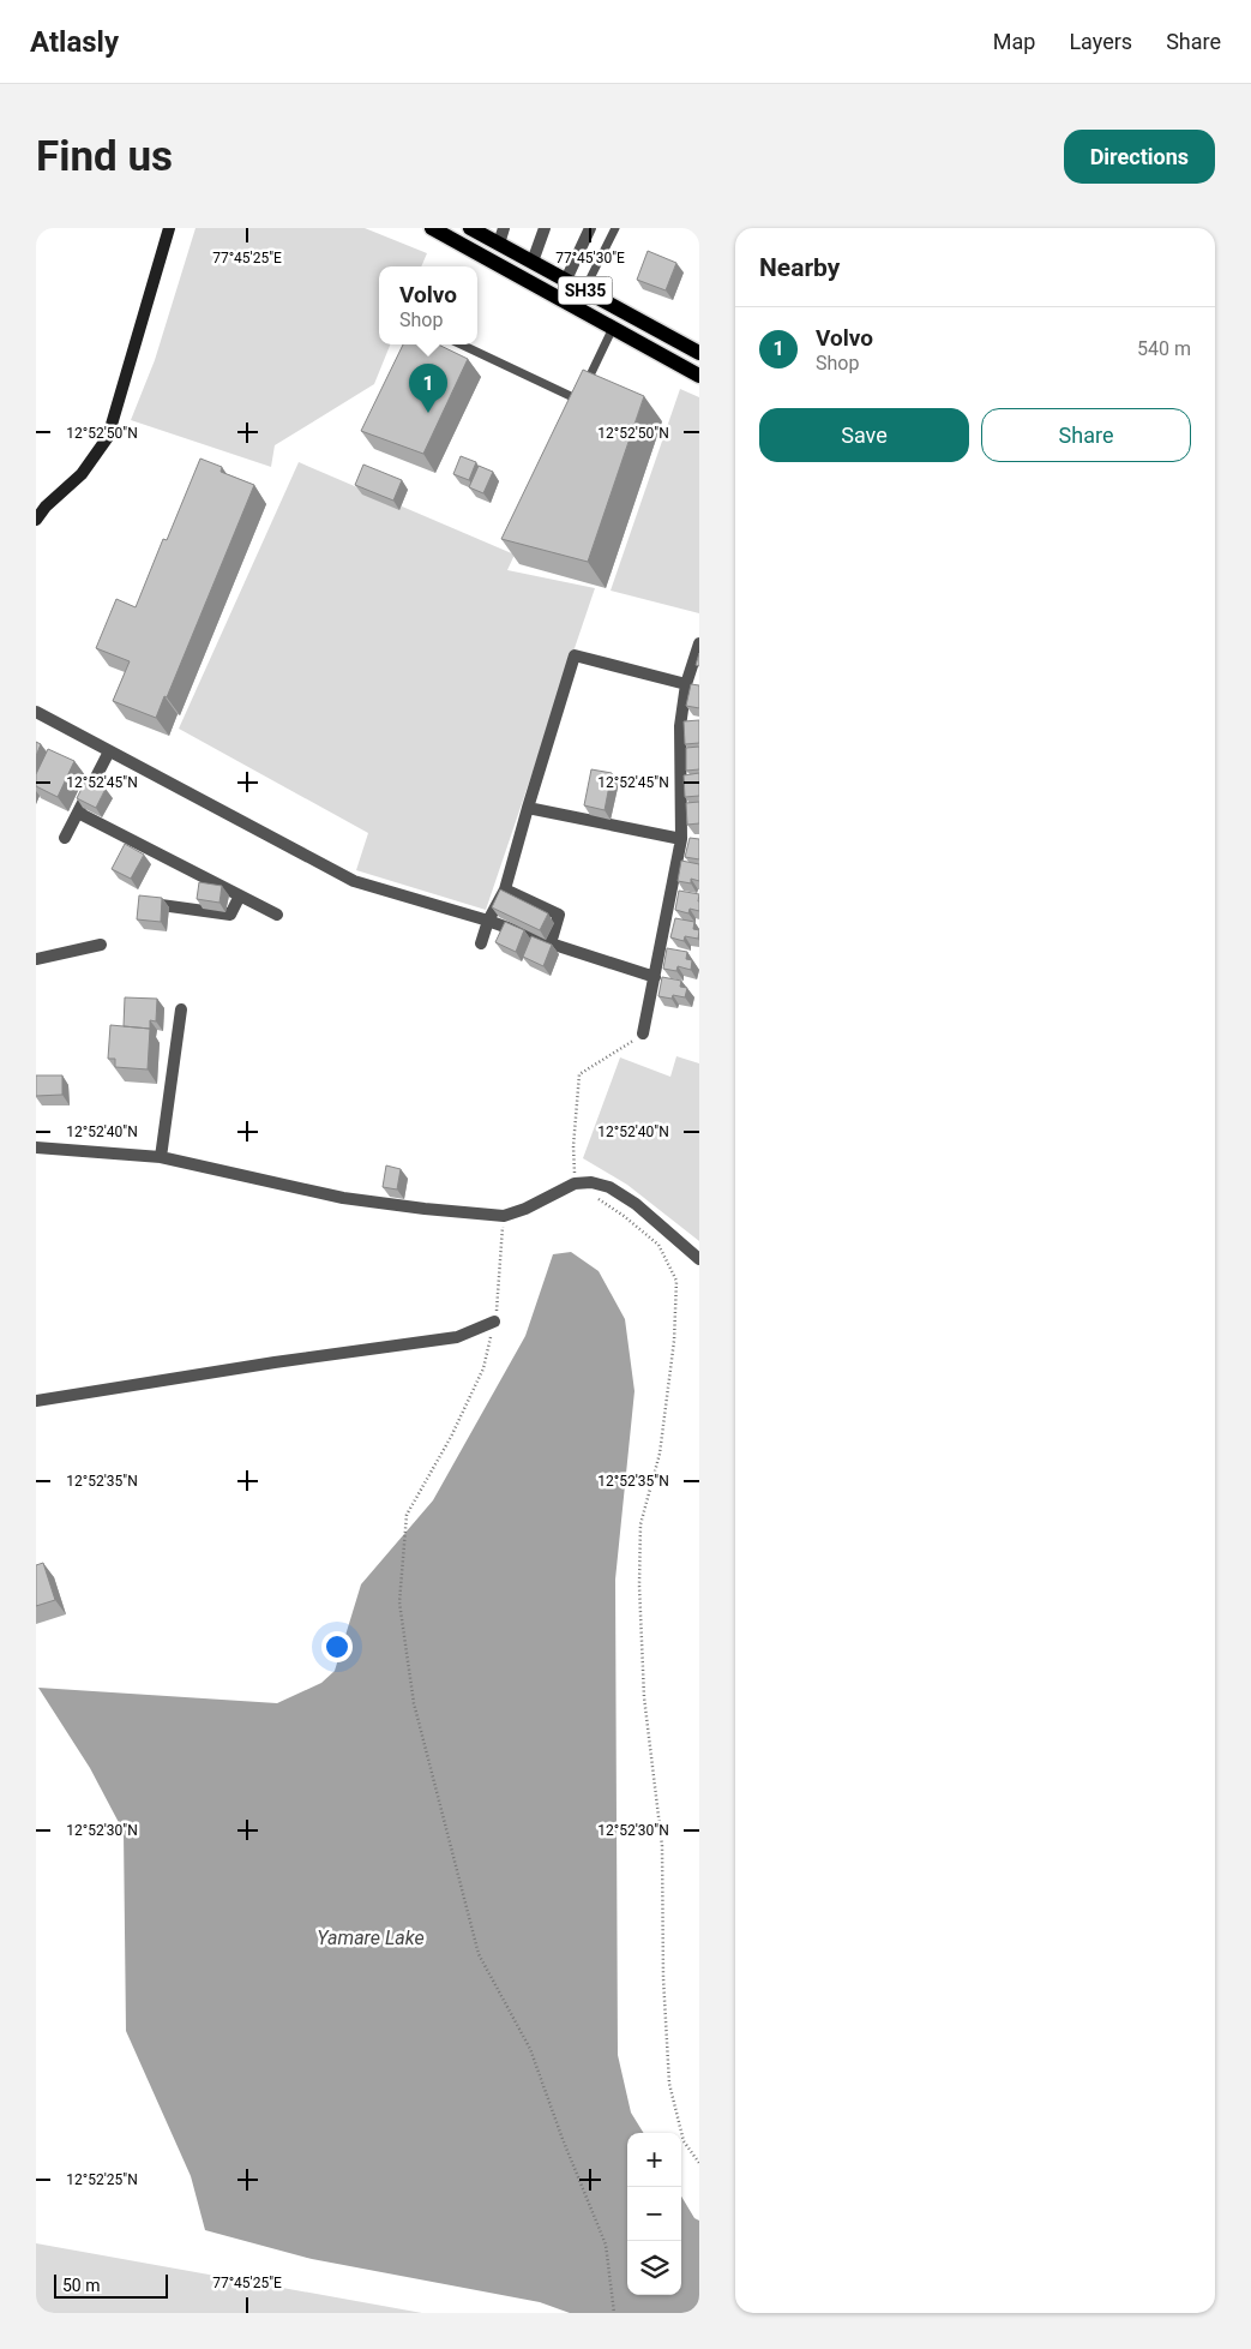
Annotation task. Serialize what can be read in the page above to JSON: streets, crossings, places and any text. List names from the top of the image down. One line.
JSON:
{"streets":{"main road":["SH35"]},"water":["Yamare Lake"],"scale_bar":"50 m","page":{"header":"Atlasly","nav":["Map","Layers","Share"],"buttons":["Directions",["Save","Share"]],"title":"Find us","heading":"Nearby","popup":["Volvo","Shop"],"list":[{"mark":"1","name":"Volvo","note":"Shop","value":"540 m"}],"pins":"1","map_buttons":["+","−"],"scale":"50 m"},"coordinates":["77°45'25\"E","77°45'30\"E","12°52'50\"N","12°52'45\"N","12°52'40\"N","12°52'35\"N","12°52'30\"N","12°52'25\"N"]}
